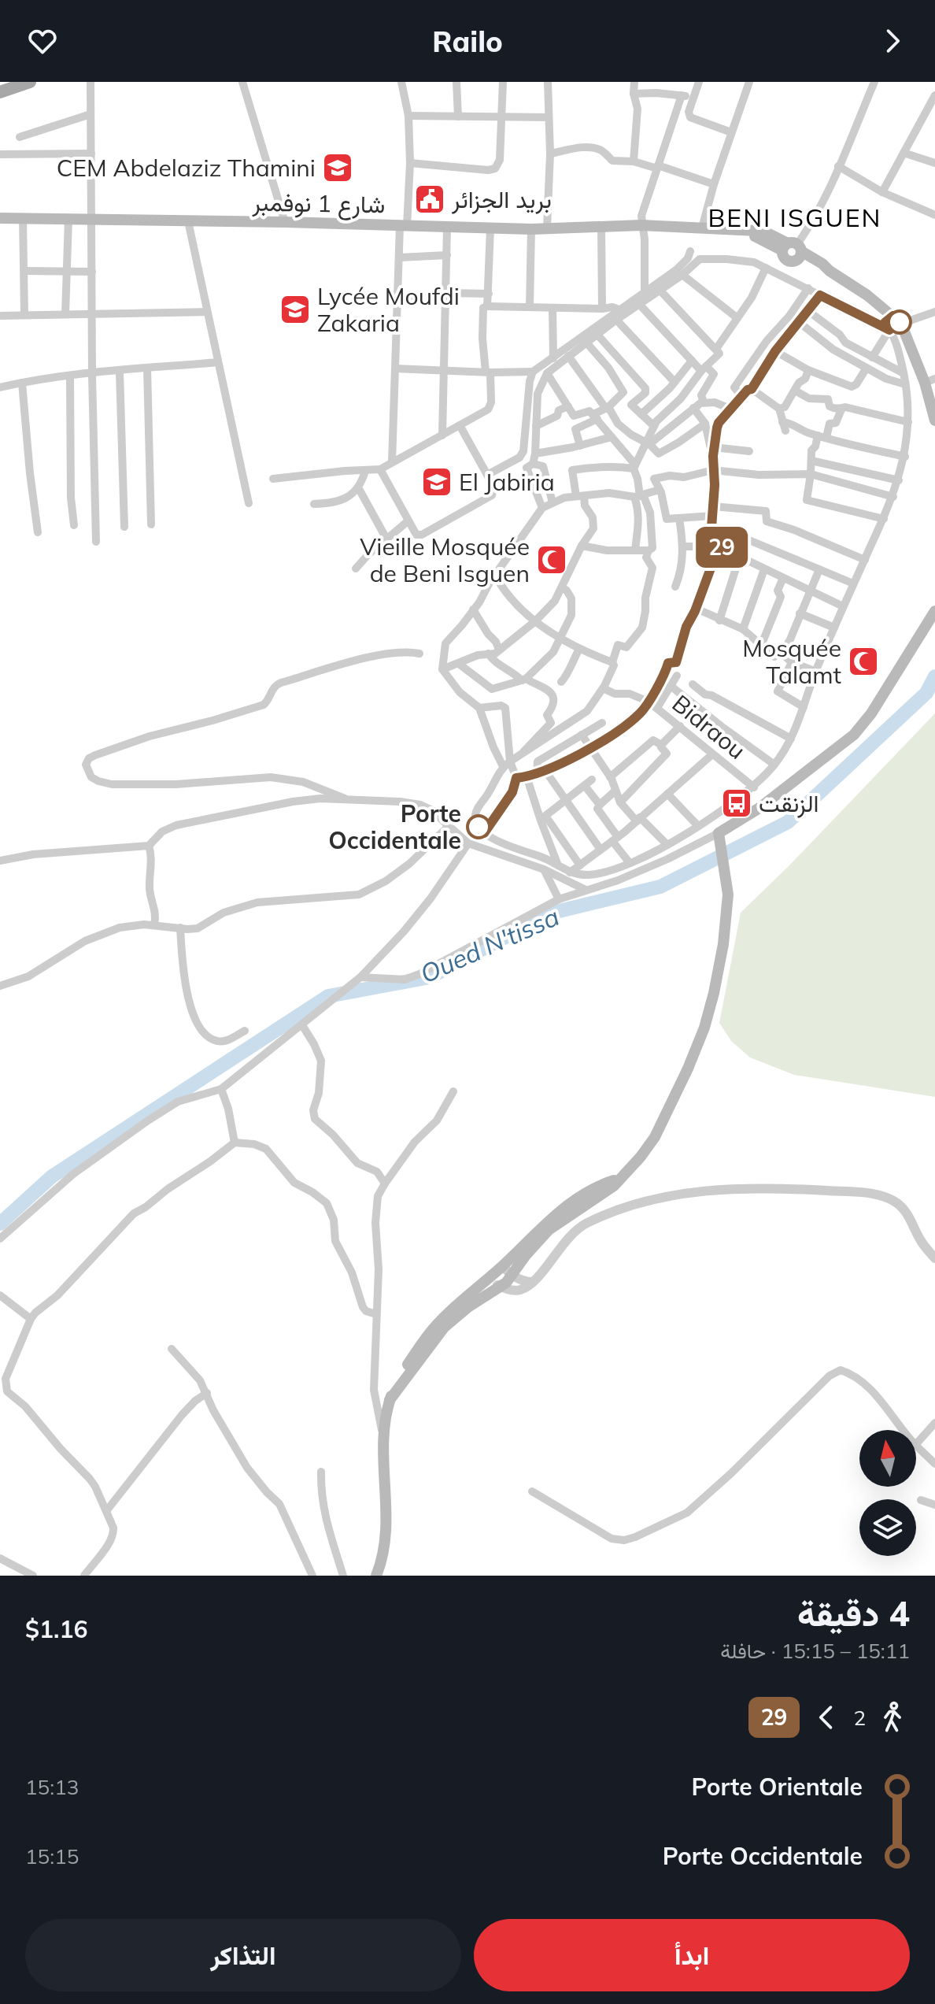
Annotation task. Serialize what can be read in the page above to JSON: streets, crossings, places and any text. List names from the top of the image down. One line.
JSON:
{"streets":{"main road":["شارع 1 نوفمبر"],"street":["Bidraou"]},"districts":["BENI ISGUEN"],"water":["Oued N'tissa"],"places":{"school or university":["CEM Abdelaziz Thamini","Lycée Moufdi Zakaria","El Jabiria"],"public building":["بريد الجزائر"],"mosque":["Vieille Mosquée de Beni Isguen","Mosquée Talamt"],"bus stop":["الزنقت"],"other":["Porte Occidentale"]},"lines":["bus line 29"],"north":"top","page":{"header":"Railo","on_map":"29","heading":["4 دقيقة","15:11 – 15:15 · حافلة","$1.16"],"legs":["2","29"],"list":[{"name":"Porte Orientale","value":"15:13"},{"name":"Porte Occidentale","value":"15:15"}],"buttons":["ابدأ","التذاكر"]}}
